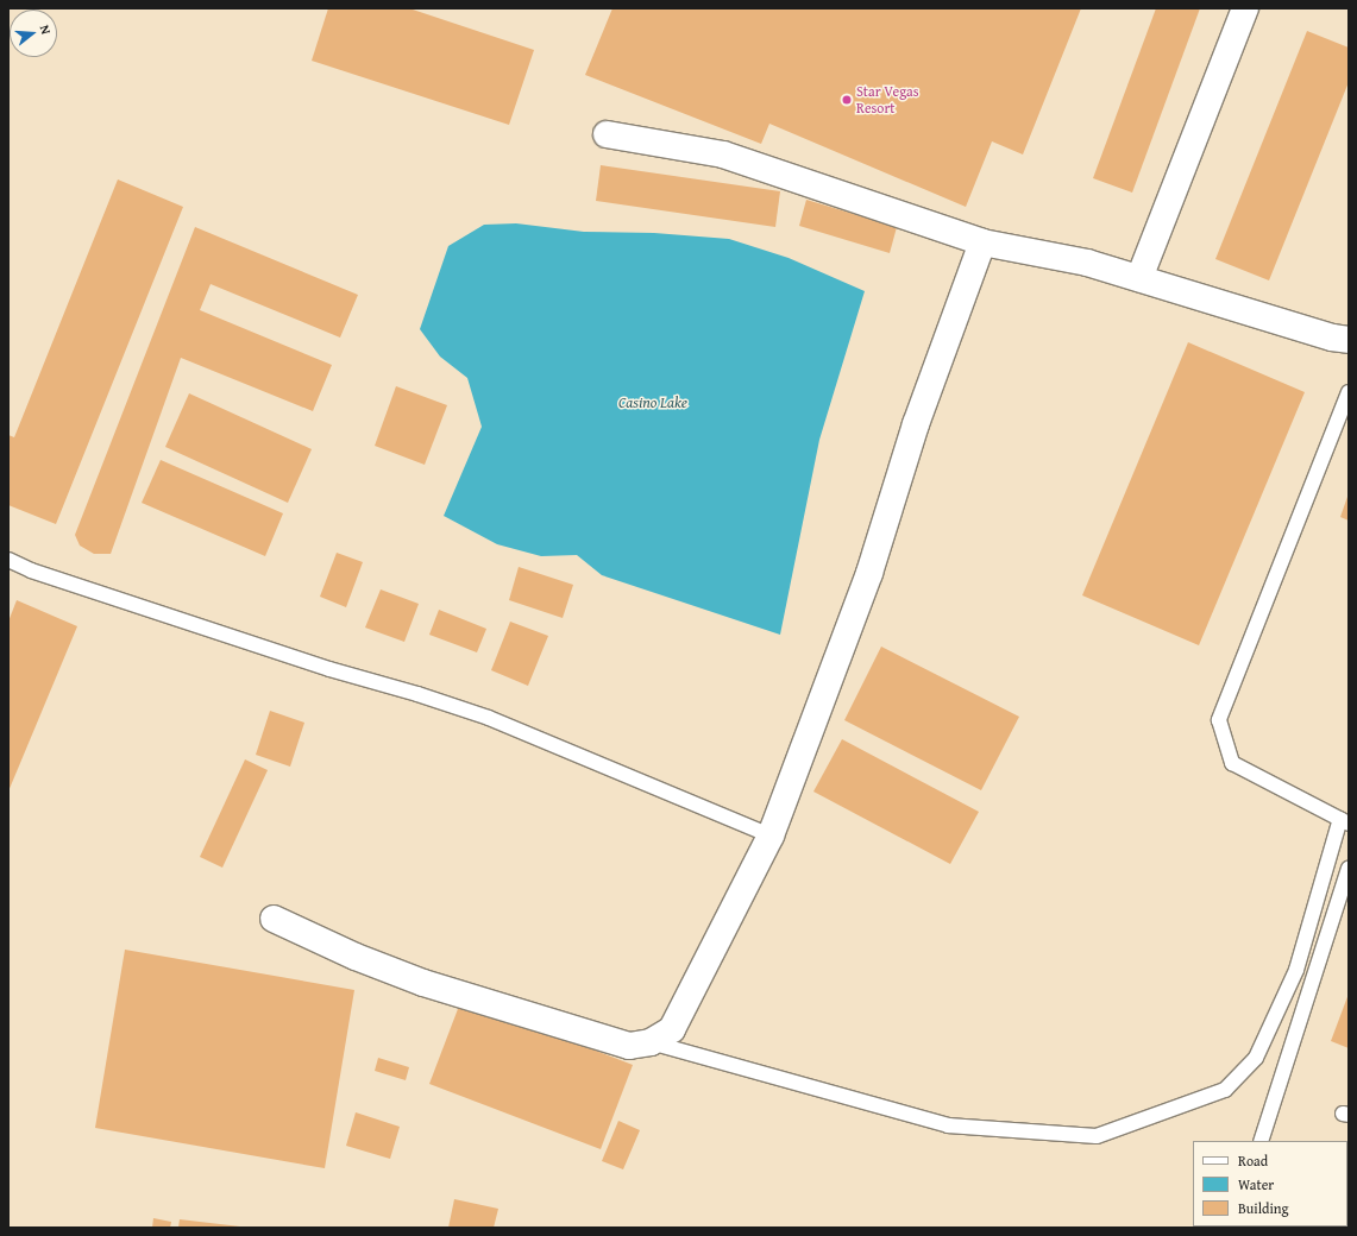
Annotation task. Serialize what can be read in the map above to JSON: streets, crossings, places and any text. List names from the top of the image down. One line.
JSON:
{"water":["Casino Lake"],"places":["Star Vegas Resort"],"legend":["Road","Water","Building"],"north":"right"}
